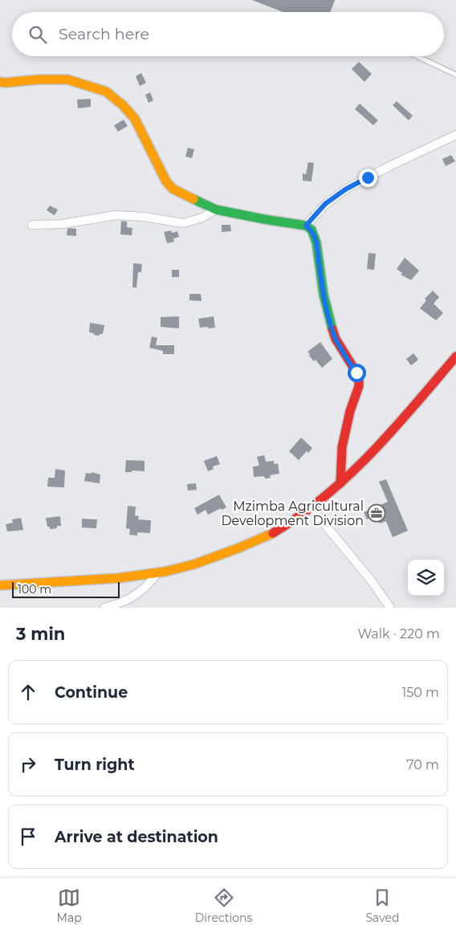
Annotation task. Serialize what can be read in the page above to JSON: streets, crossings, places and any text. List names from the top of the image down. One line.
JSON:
{"places":{"office":["Mzimba Agricultural Development Division"]},"scale_bar":"100 m","page":{"search":"Search here","scale":"100 m","heading":["3 min","Walk · 220 m"],"list":[["Continue","150 m"],["Turn right","70 m"],"Arrive at destination"],"nav":["Map","Directions","Saved"]}}
